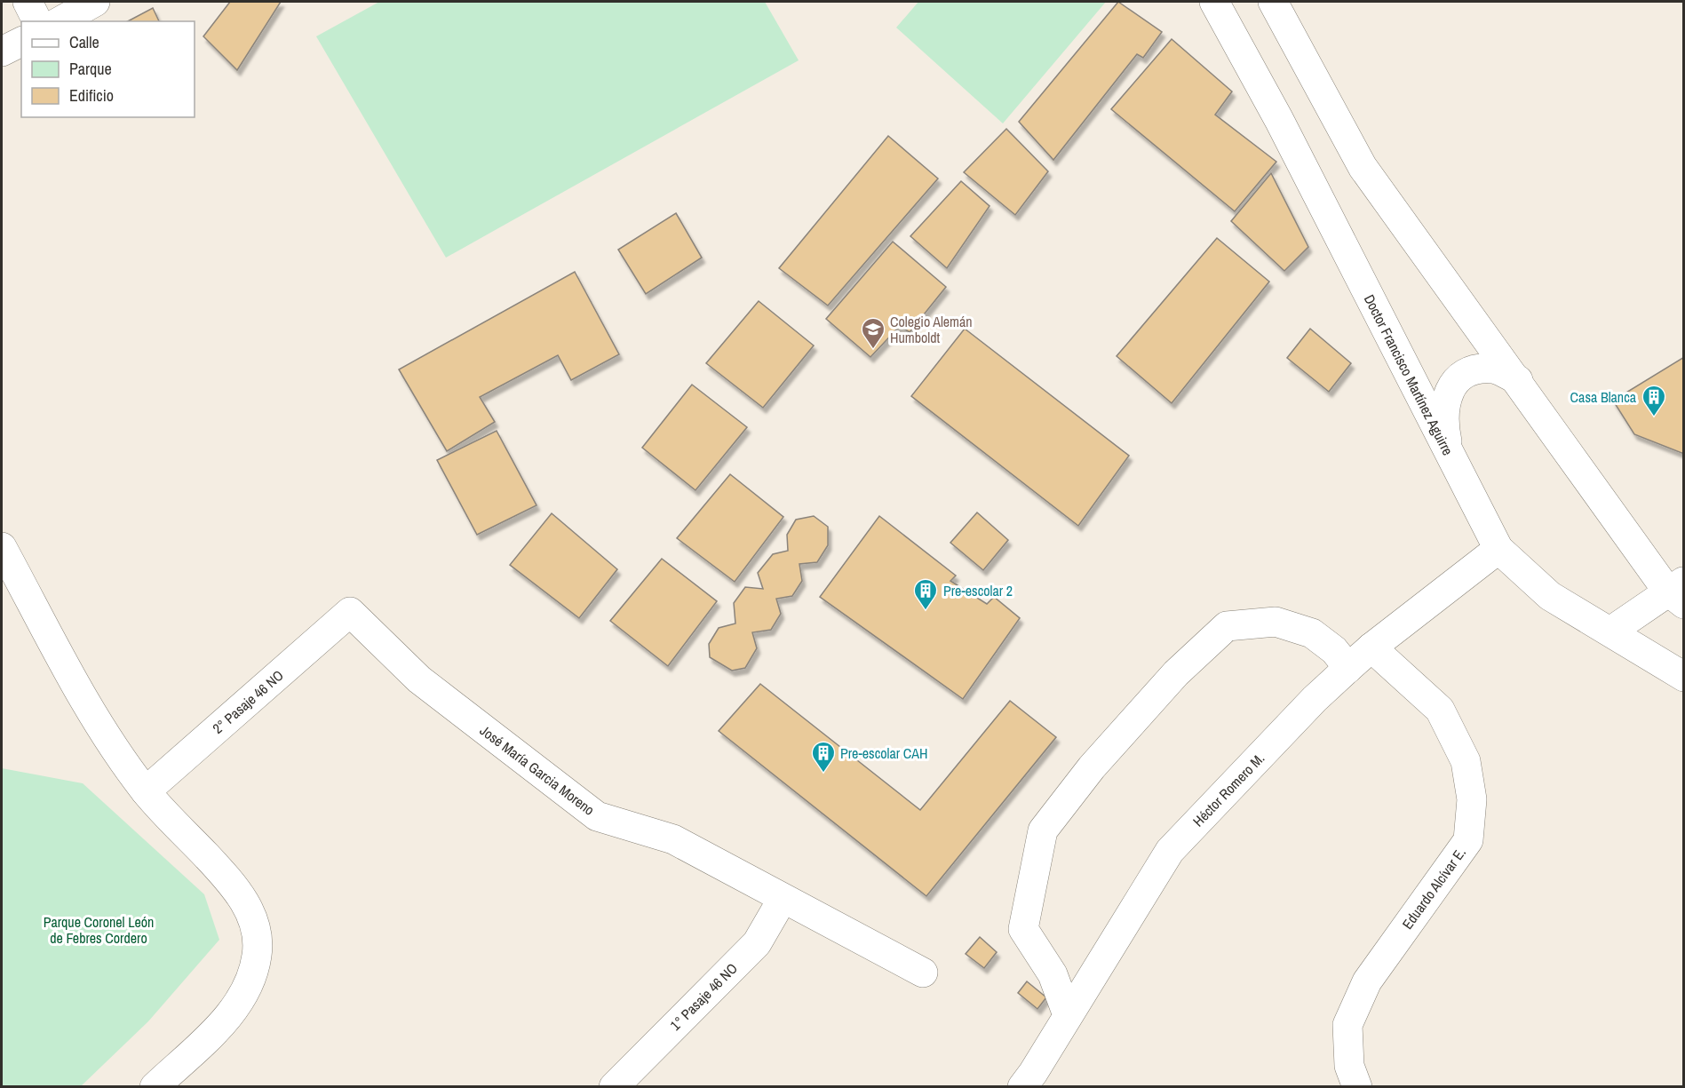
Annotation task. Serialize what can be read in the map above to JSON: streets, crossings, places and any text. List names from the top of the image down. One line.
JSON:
{"streets":{"street":["Doctor Francisco Martínez Aguirre","2° Pasaje 46 NO","José María Garcia Moreno","Héctor Romero M.","Eduardo Alcívar E.","1° Pasaje 46 NO"]},"crossings":[["Doctor Francisco Martínez Aguirre","Héctor Romero M."],["2° Pasaje 46 NO","José María Garcia Moreno"],["José María Garcia Moreno","1° Pasaje 46 NO"],["Héctor Romero M.","Eduardo Alcívar E."]],"parks":["Parque Coronel León de Febres Cordero"],"places":{"school or university":["Colegio Alemán Humboldt"],"building":["Casa Blanca","Pre-escolar 2","Pre-escolar CAH"]},"legend":["Calle","Parque","Edificio"]}
